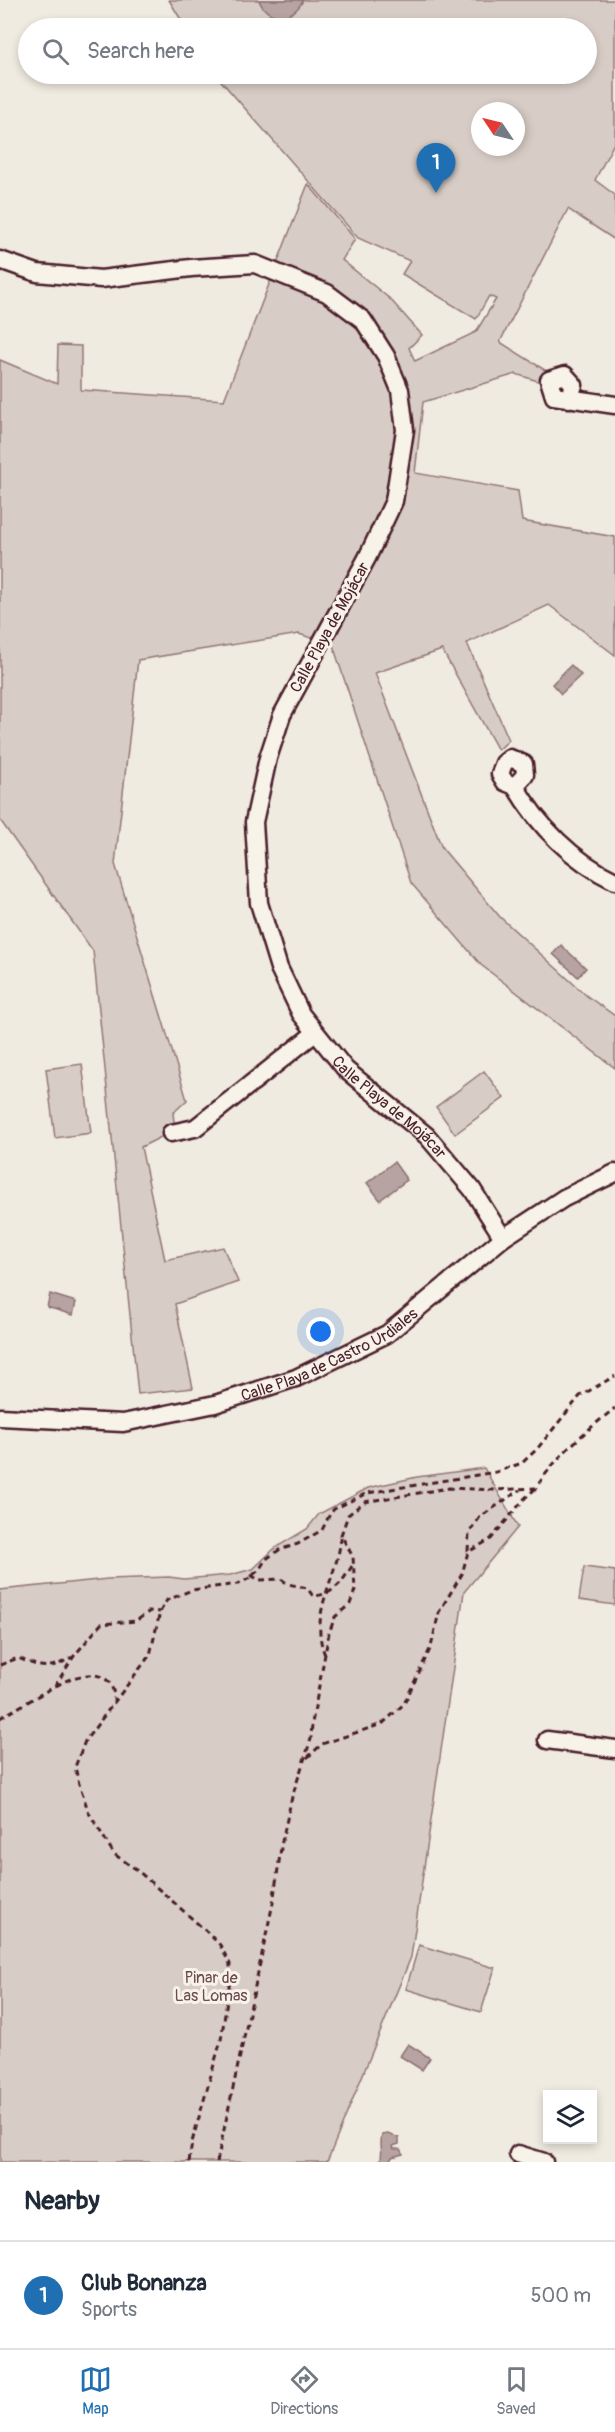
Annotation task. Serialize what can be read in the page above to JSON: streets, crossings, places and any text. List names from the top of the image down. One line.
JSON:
{"streets":{"street":["Calle Playa de Mojácar","Calle Playa de Castro Urdiales"]},"crossings":[["Calle Playa de Mojácar","Calle Playa de Castro Urdiales"]],"parks":["Pinar de Las Lomas"],"north":"top left","page":{"search":"Search here","pins":"1","heading":"Nearby","list":[{"mark":"1","name":"Club Bonanza","note":"Sports","value":"500 m"}],"nav":["Map","Directions","Saved"]}}
